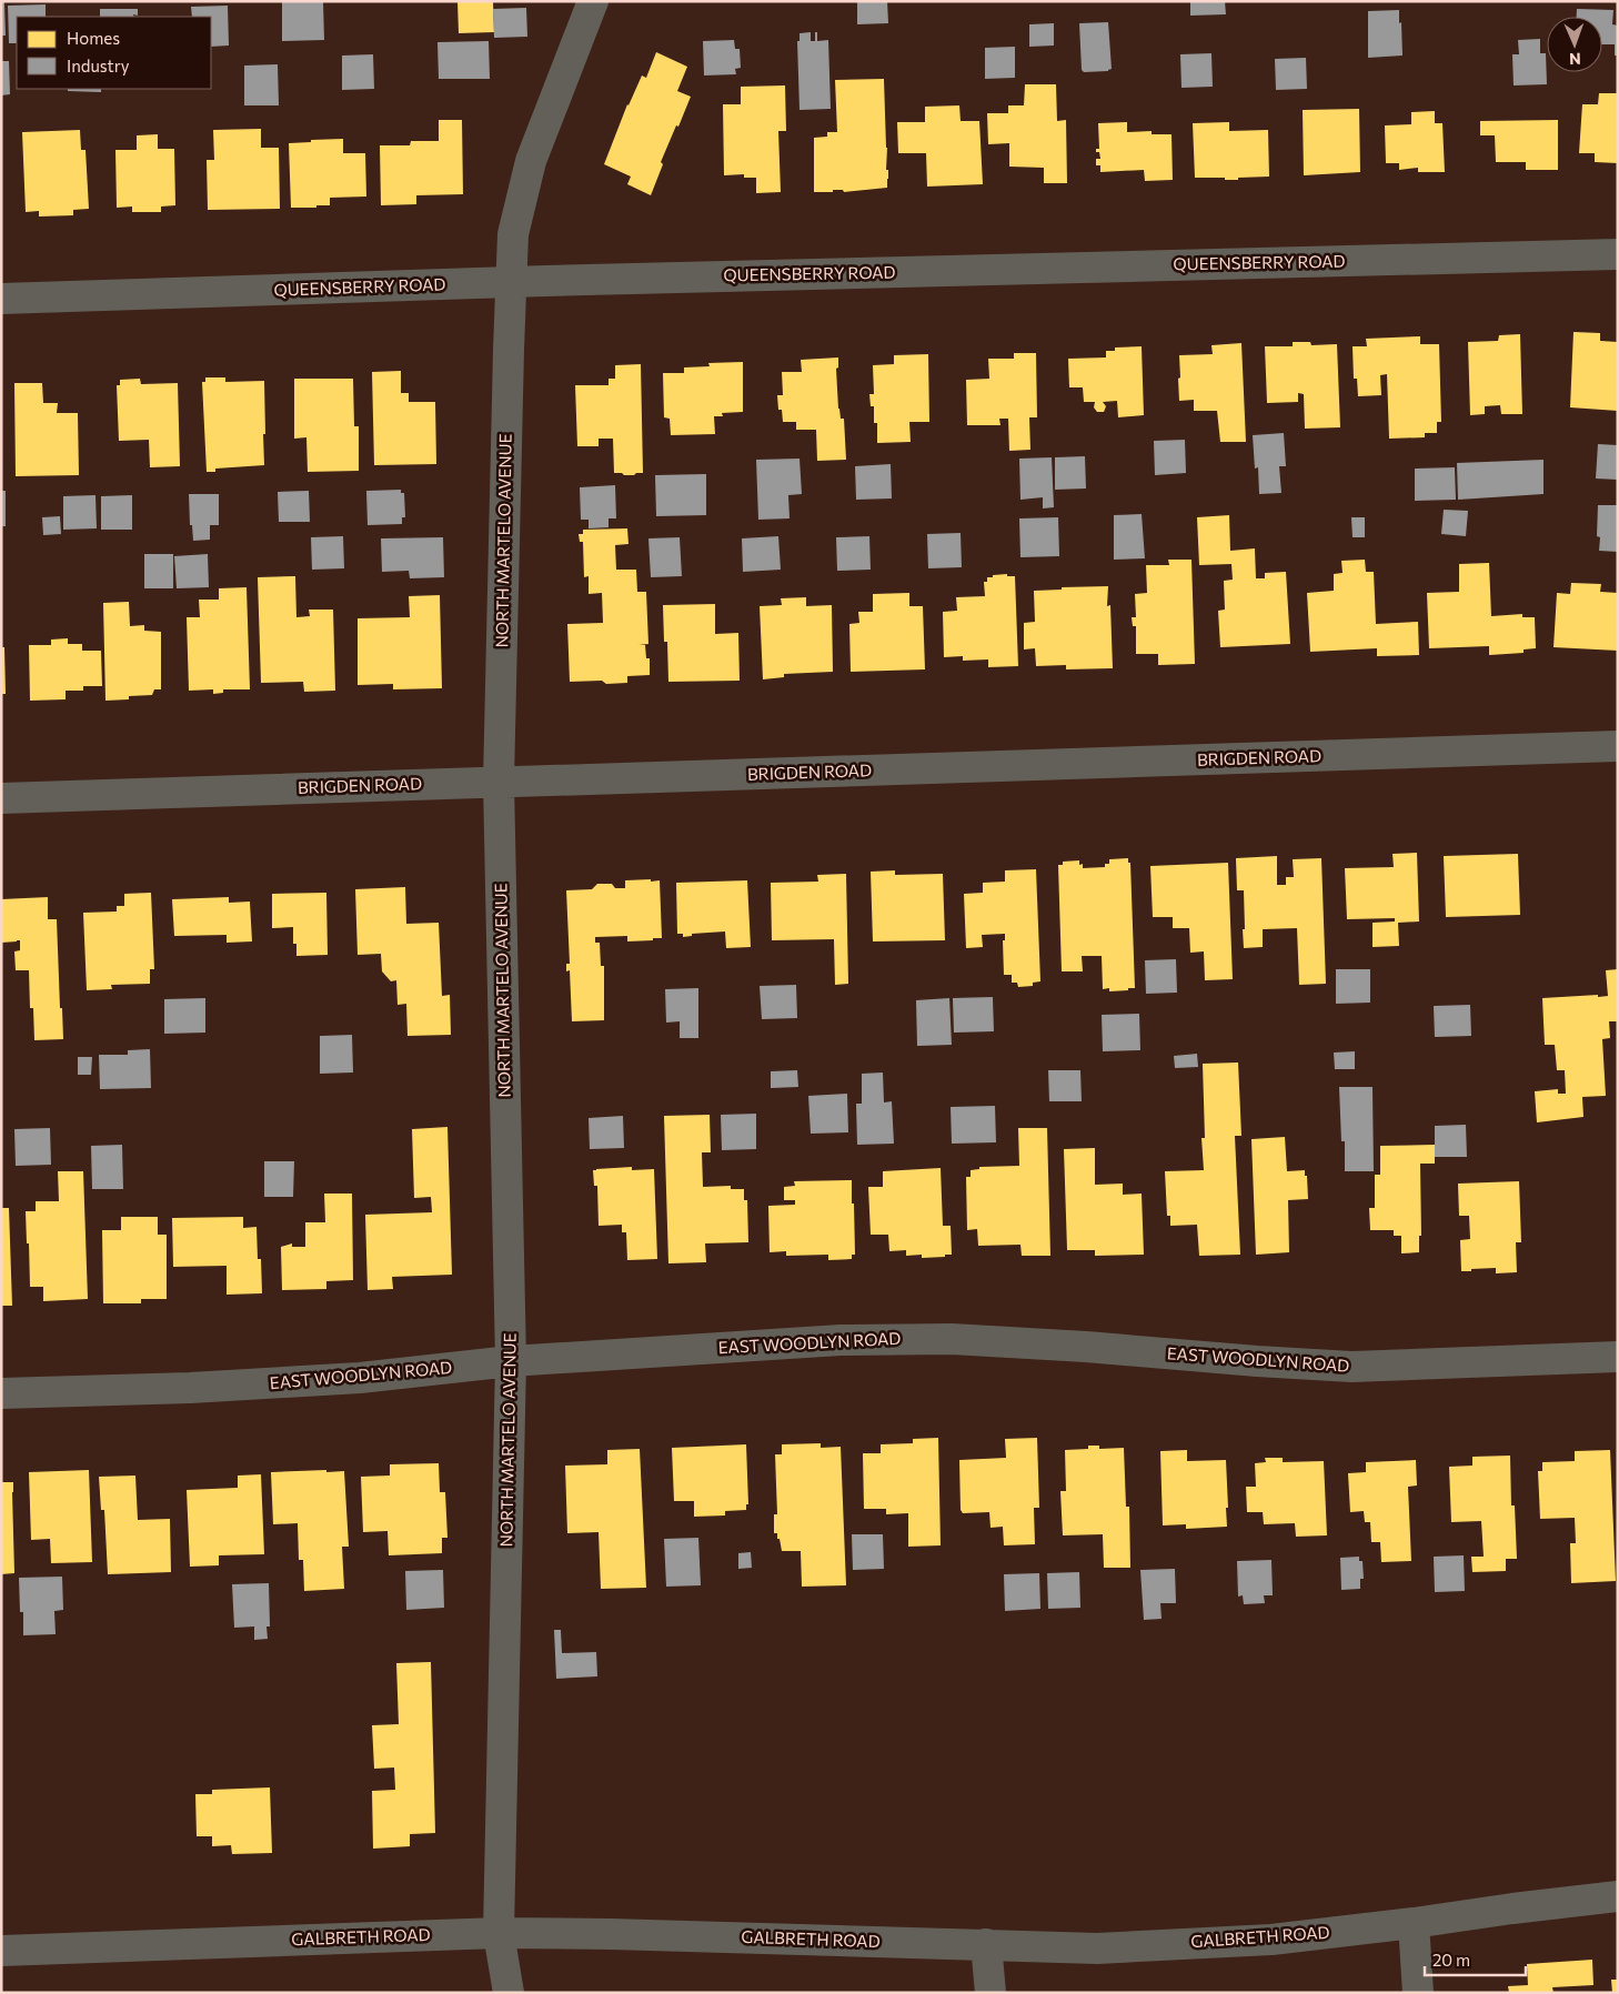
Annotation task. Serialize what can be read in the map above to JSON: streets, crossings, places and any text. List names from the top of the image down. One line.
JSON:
{"streets":{"street":["QUEENSBERRY ROAD","NORTH MARTELO AVENUE","BRIGDEN ROAD","EAST WOODLYN ROAD","GALBRETH ROAD"]},"crossings":[["QUEENSBERRY ROAD","NORTH MARTELO AVENUE"],["NORTH MARTELO AVENUE","BRIGDEN ROAD"],["NORTH MARTELO AVENUE","EAST WOODLYN ROAD"],["NORTH MARTELO AVENUE","GALBRETH ROAD"]],"legend":["Homes","Industry"],"scale_bar":"20 m","north":"bottom"}
